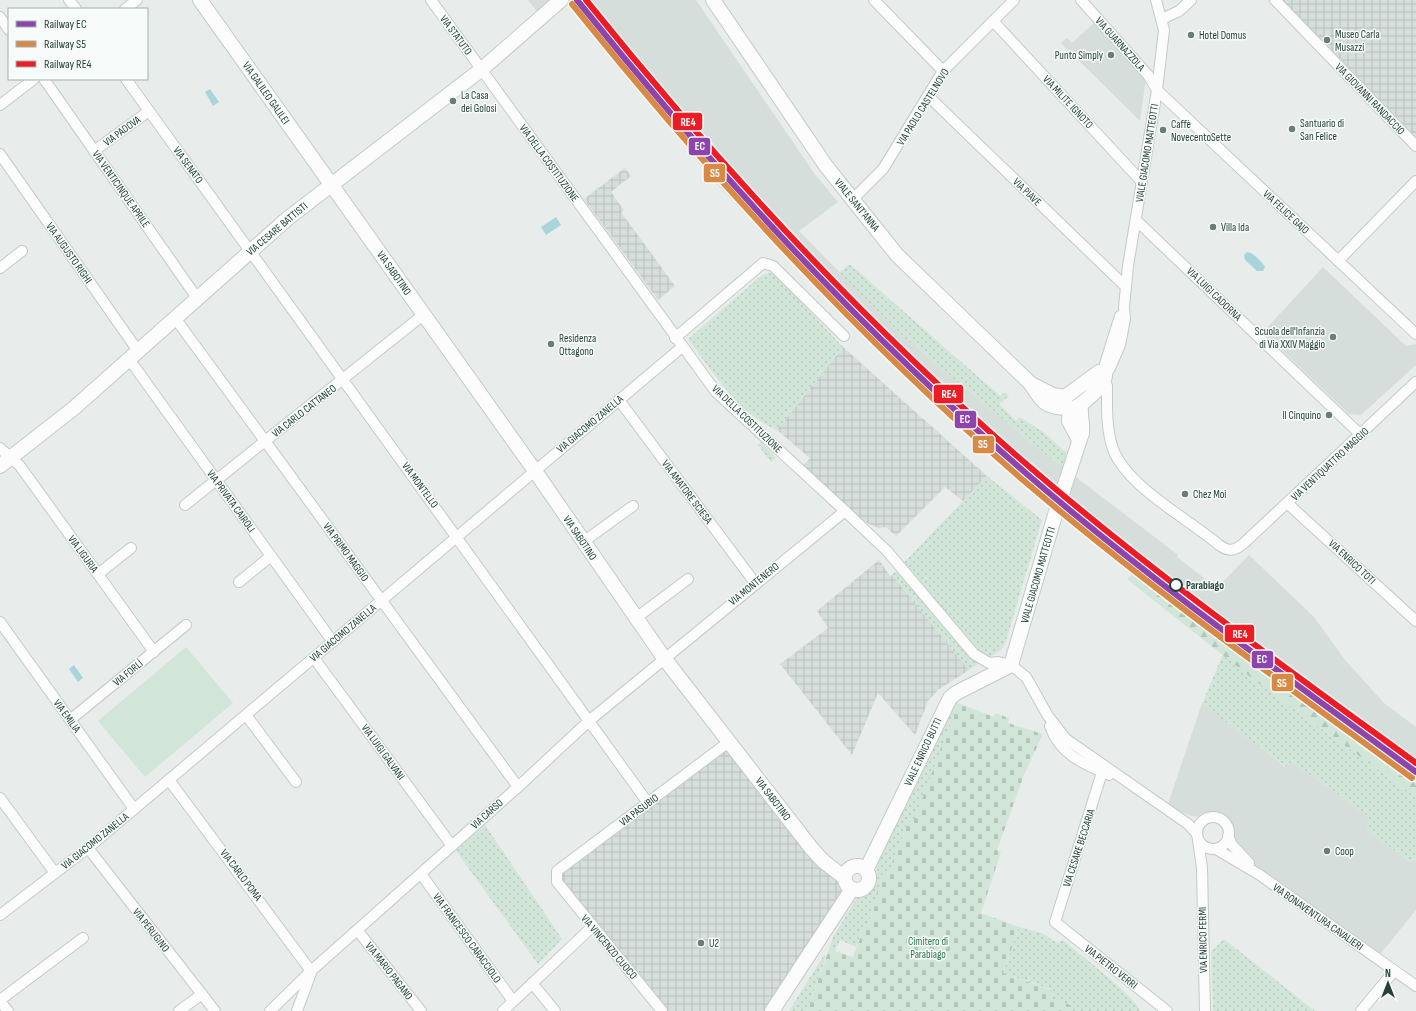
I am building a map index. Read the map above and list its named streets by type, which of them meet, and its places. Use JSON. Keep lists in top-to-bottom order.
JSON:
{
  "streets": {
    "street": [
      "VIA STATUTO",
      "VIA GUARNAZZOLA",
      "VIA GALILEO GALILEI",
      "VIA GIOVANNI RANDACCIO",
      "VIA MILITE IGNOTO",
      "VIA PAOLO CASTELNOVO",
      "VIA PADOVA",
      "VIALE GIACOMO MATTEOTTI",
      "VIA DELLA COSTITUZIONE",
      "VIA SENATO",
      "VIA VENTICINQUE APRILE",
      "VIA PIAVE",
      "VIALE SANT'ANNA",
      "VIA FELICE GAJO",
      "VIA CESARE BATTISTI",
      "VIA AUGUSTO RIGHI",
      "VIA SABOTINO",
      "VIA LUIGI CADORNA",
      "VIA CARLO CATTANEO",
      "VIA GIACOMO ZANELLA",
      "VIA VENTIQUATTRO MAGGIO",
      "VIA MONTELLO",
      "VIA AMATORE SCIESA",
      "VIA PRIVATA CAIROLI",
      "VIA PRIMO MAGGIO",
      "VIA LIGURIA",
      "VIA ENRICO TOTI",
      "VIA MONTENERO",
      "VIA FORLÌ",
      "VIA EMILIA",
      "VIA LUIGI GALVANI",
      "VIALE ENRICO BUTTI",
      "VIA PASUBIO",
      "VIA CARSO",
      "VIA CESARE BECCARIA",
      "VIA CARLO POMA",
      "VIA BONAVENTURA CAVALIERI",
      "VIA PERUGINO",
      "VIA FRANCESCO CARACCIOLO",
      "VIA ENRICO FERMI",
      "VIA VINCENZO CUOCO",
      "VIA PIETRO VERRI",
      "VIA MARIO PAGANO"
    ]
  },
  "crossings": [
    ["VIA STATUTO", "VIA DELLA COSTITUZIONE"],
    ["VIA STATUTO", "VIA CESARE BATTISTI"],
    ["VIA GUARNAZZOLA", "VIALE GIACOMO MATTEOTTI"],
    ["VIA GUARNAZZOLA", "VIA FELICE GAJO"],
    ["VIA GALILEO GALILEI", "VIA CESARE BATTISTI"],
    ["VIA GALILEO GALILEI", "VIA SABOTINO"],
    ["VIA MILITE IGNOTO", "VIA PAOLO CASTELNOVO"],
    ["VIA MILITE IGNOTO", "VIALE GIACOMO MATTEOTTI"],
    ["VIA PAOLO CASTELNOVO", "VIA PIAVE"],
    ["VIA PAOLO CASTELNOVO", "VIALE SANT'ANNA"],
    ["VIA PADOVA", "VIA SENATO"],
    ["VIA PADOVA", "VIA VENTICINQUE APRILE"],
    ["VIALE GIACOMO MATTEOTTI", "VIA DELLA COSTITUZIONE"],
    ["VIALE GIACOMO MATTEOTTI", "VIA PIAVE"],
    ["VIALE GIACOMO MATTEOTTI", "VIALE SANT'ANNA"],
    ["VIALE GIACOMO MATTEOTTI", "VIA FELICE GAJO"],
    ["VIALE GIACOMO MATTEOTTI", "VIA LUIGI CADORNA"],
    ["VIALE GIACOMO MATTEOTTI", "VIA VENTIQUATTRO MAGGIO"],
    ["VIALE GIACOMO MATTEOTTI", "VIALE ENRICO BUTTI"],
    ["VIALE GIACOMO MATTEOTTI", "VIA BONAVENTURA CAVALIERI"],
    ["VIA DELLA COSTITUZIONE", "VIA CESARE BATTISTI"],
    ["VIA DELLA COSTITUZIONE", "VIA GIACOMO ZANELLA"],
    ["VIA DELLA COSTITUZIONE", "VIA MONTENERO"],
    ["VIA DELLA COSTITUZIONE", "VIALE ENRICO BUTTI"],
    ["VIA DELLA COSTITUZIONE", "VIA BONAVENTURA CAVALIERI"],
    ["VIA SENATO", "VIA CESARE BATTISTI"],
    ["VIA SENATO", "VIA MONTELLO"],
    ["VIA VENTICINQUE APRILE", "VIA CESARE BATTISTI"],
    ["VIA CESARE BATTISTI", "VIA AUGUSTO RIGHI"],
    ["VIA CESARE BATTISTI", "VIA SABOTINO"],
    ["VIA CESARE BATTISTI", "VIA MONTELLO"],
    ["VIA CESARE BATTISTI", "VIA PRIVATA CAIROLI"],
    ["VIA CESARE BATTISTI", "VIA PRIMO MAGGIO"],
    ["VIA CESARE BATTISTI", "VIA LIGURIA"],
    ["VIA AUGUSTO RIGHI", "VIA PRIVATA CAIROLI"],
    ["VIA SABOTINO", "VIA CARLO CATTANEO"],
    ["VIA SABOTINO", "VIA GIACOMO ZANELLA"],
    ["VIA SABOTINO", "VIA MONTENERO"],
    ["VIA SABOTINO", "VIALE ENRICO BUTTI"],
    ["VIA SABOTINO", "VIA PASUBIO"],
    ["VIA SABOTINO", "VIA CARSO"],
    ["VIA LUIGI CADORNA", "VIA VENTIQUATTRO MAGGIO"],
    ["VIA CARLO CATTANEO", "VIA MONTELLO"],
    ["VIA CARLO CATTANEO", "VIA PRIVATA CAIROLI"],
    ["VIA CARLO CATTANEO", "VIA PRIMO MAGGIO"],
    ["VIA GIACOMO ZANELLA", "VIA MONTELLO"],
    ["VIA GIACOMO ZANELLA", "VIA AMATORE SCIESA"],
    ["VIA GIACOMO ZANELLA", "VIA PRIVATA CAIROLI"],
    ["VIA GIACOMO ZANELLA", "VIA PRIMO MAGGIO"],
    ["VIA GIACOMO ZANELLA", "VIA EMILIA"],
    ["VIA GIACOMO ZANELLA", "VIA LUIGI GALVANI"],
    ["VIA GIACOMO ZANELLA", "VIA CARLO POMA"],
    ["VIA GIACOMO ZANELLA", "VIA PERUGINO"],
    ["VIA VENTIQUATTRO MAGGIO", "VIA ENRICO TOTI"],
    ["VIA MONTELLO", "VIA PASUBIO"],
    ["VIA MONTELLO", "VIA CARSO"],
    ["VIA AMATORE SCIESA", "VIA MONTENERO"],
    ["VIA PRIMO MAGGIO", "VIA CARSO"],
    ["VIA LIGURIA", "VIA FORLÌ"],
    ["VIA MONTENERO", "VIA CARSO"],
    ["VIA FORLÌ", "VIA EMILIA"],
    ["VIA LUIGI GALVANI", "VIA CARSO"],
    ["VIALE ENRICO BUTTI", "VIA BONAVENTURA CAVALIERI"],
    ["VIA PASUBIO", "VIA VINCENZO CUOCO"],
    ["VIA CARSO", "VIA CARLO POMA"],
    ["VIA CARSO", "VIA FRANCESCO CARACCIOLO"],
    ["VIA CARSO", "VIA MARIO PAGANO"],
    ["VIA CESARE BECCARIA", "VIA BONAVENTURA CAVALIERI"],
    ["VIA CESARE BECCARIA", "VIA PIETRO VERRI"],
    ["VIA BONAVENTURA CAVALIERI", "VIA ENRICO FERMI"]
  ],
  "parks": ["Cimitero di Parabiago"],
  "places": [
    "Hotel Domus",
    "Museo Carla Musazzi",
    "Punto Simply",
    "La Casa dei Golosi",
    "Santuario di San Felice",
    "Caffè NovecentoSette",
    "Villa Ida",
    "Scuola dell'Infanzia di Via XXIV Maggio",
    "Residenza Ottagono",
    "Il Cinquino",
    "Chez Moi",
    "Parabiago",
    "Coop",
    "U2"
  ],
  "lines": ["rail line EC", "rail line RE4", "rail line S5"],
  "legend": ["Railway EC", "Railway S5", "Railway RE4"],
  "north": "top"
}
